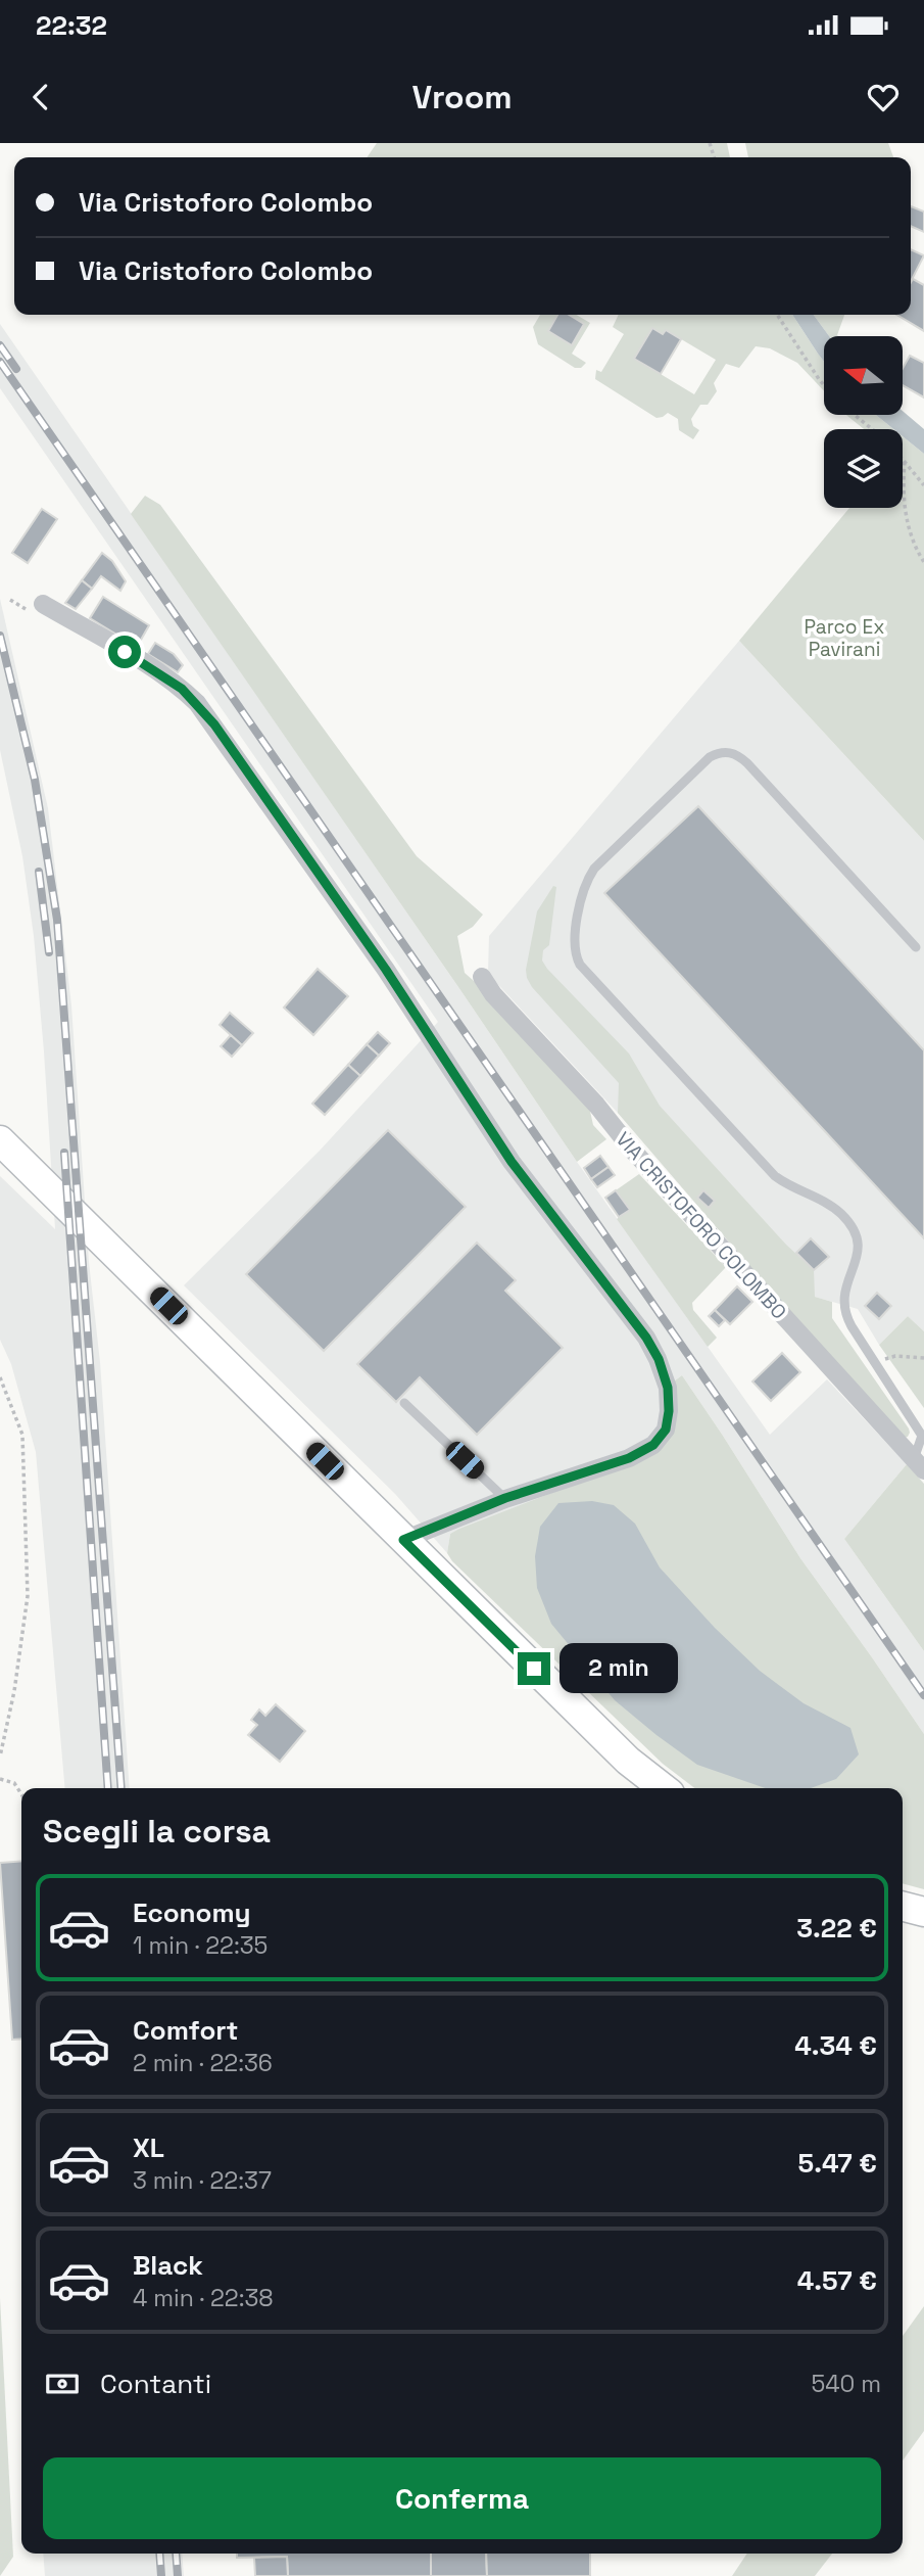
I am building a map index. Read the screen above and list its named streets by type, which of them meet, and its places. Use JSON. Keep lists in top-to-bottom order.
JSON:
{
  "streets": {
    "street": ["VIA CRISTOFORO COLOMBO"]
  },
  "parks": ["Parco Ex Pavirani"],
  "north": "left",
  "page": {
    "status": "22:32",
    "header": "Vroom",
    "banner": ["Via Cristoforo Colombo", "Via Cristoforo Colombo"],
    "bubble": "2 min",
    "heading": "Scegli la corsa",
    "list": [
      {
        "name": "Economy",
        "note": "1 min · 22:35",
        "value": "3.22 €"
      },
      {
        "name": "Comfort",
        "note": "2 min · 22:36",
        "value": "4.34 €"
      },
      {
        "name": "XL",
        "note": "3 min · 22:37",
        "value": "5.47 €"
      },
      {
        "name": "Black",
        "note": "4 min · 22:38",
        "value": "4.57 €"
      }
    ],
    "pay": ["Contanti", "540 m"],
    "buttons": "Conferma"
  }
}
